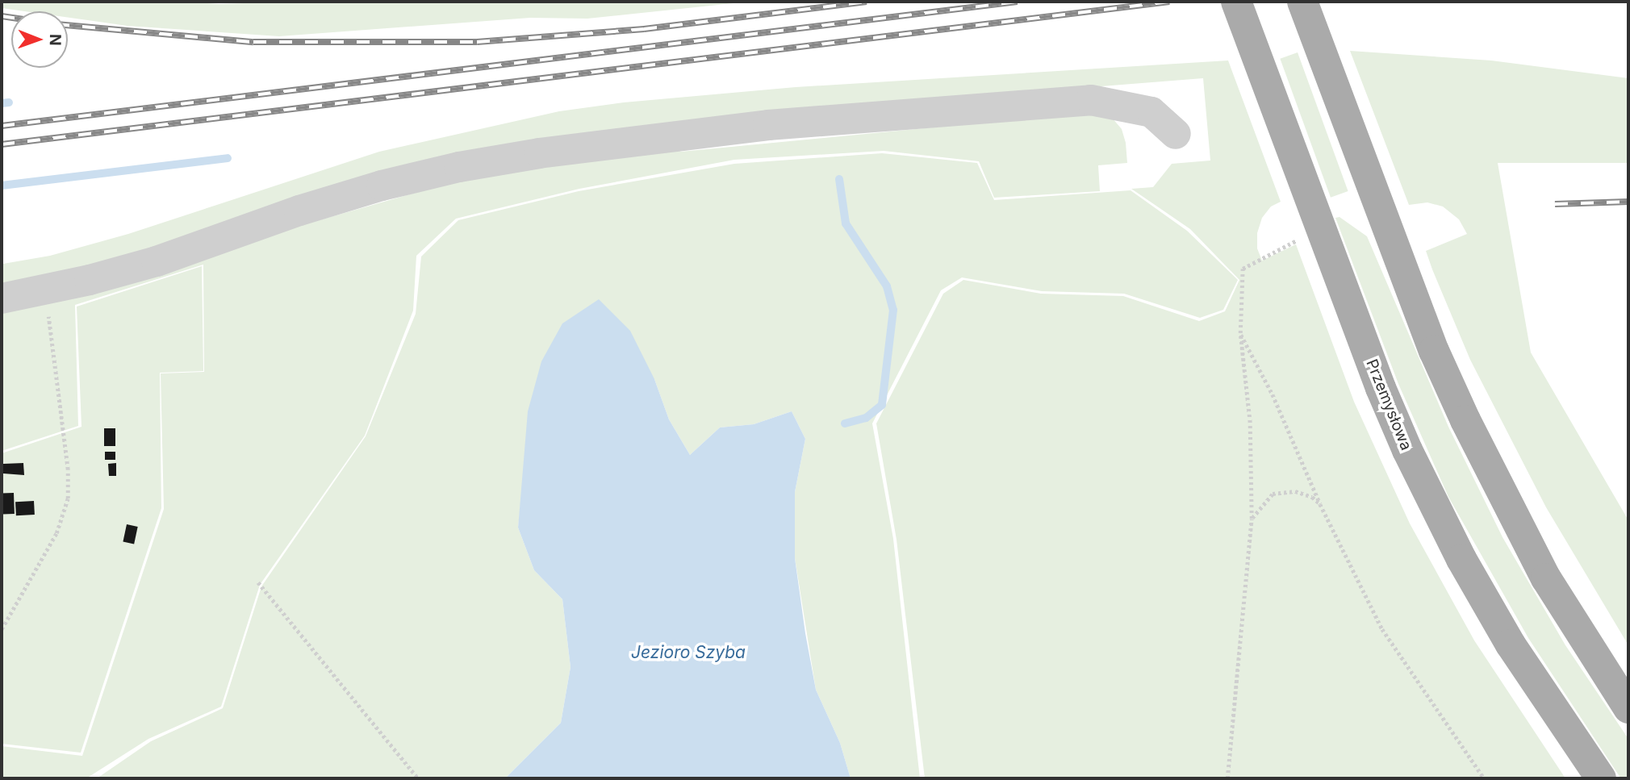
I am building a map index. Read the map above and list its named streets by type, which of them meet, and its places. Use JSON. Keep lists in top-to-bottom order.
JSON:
{
  "streets": {
    "main road": ["Przemysłowa"]
  },
  "water": ["Jezioro Szyba"],
  "north": "right"
}
